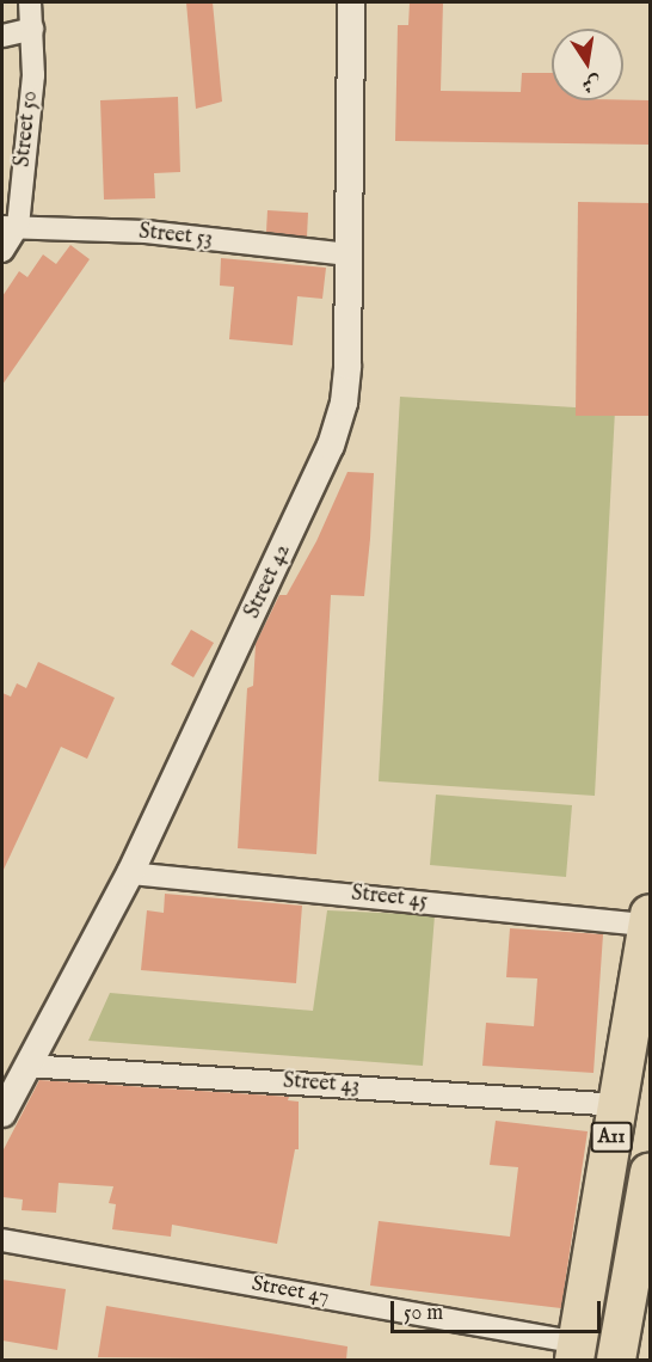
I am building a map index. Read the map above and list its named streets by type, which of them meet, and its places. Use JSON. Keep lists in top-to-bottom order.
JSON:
{
  "streets": {
    "highway": ["A11"],
    "street": [
      "Street 50",
      "Street 53",
      "Street 42",
      "Street 45",
      "Street 43",
      "Street 47"
    ]
  },
  "crossings": [
    ["Street 50", "Street 53"],
    ["Street 53", "Street 42"],
    ["Street 42", "Street 45"],
    ["Street 42", "Street 43"],
    ["Street 45", "A11"],
    ["Street 43", "A11"],
    ["A11", "Street 47"]
  ],
  "scale_bar": "50 m",
  "north": "bottom"
}
